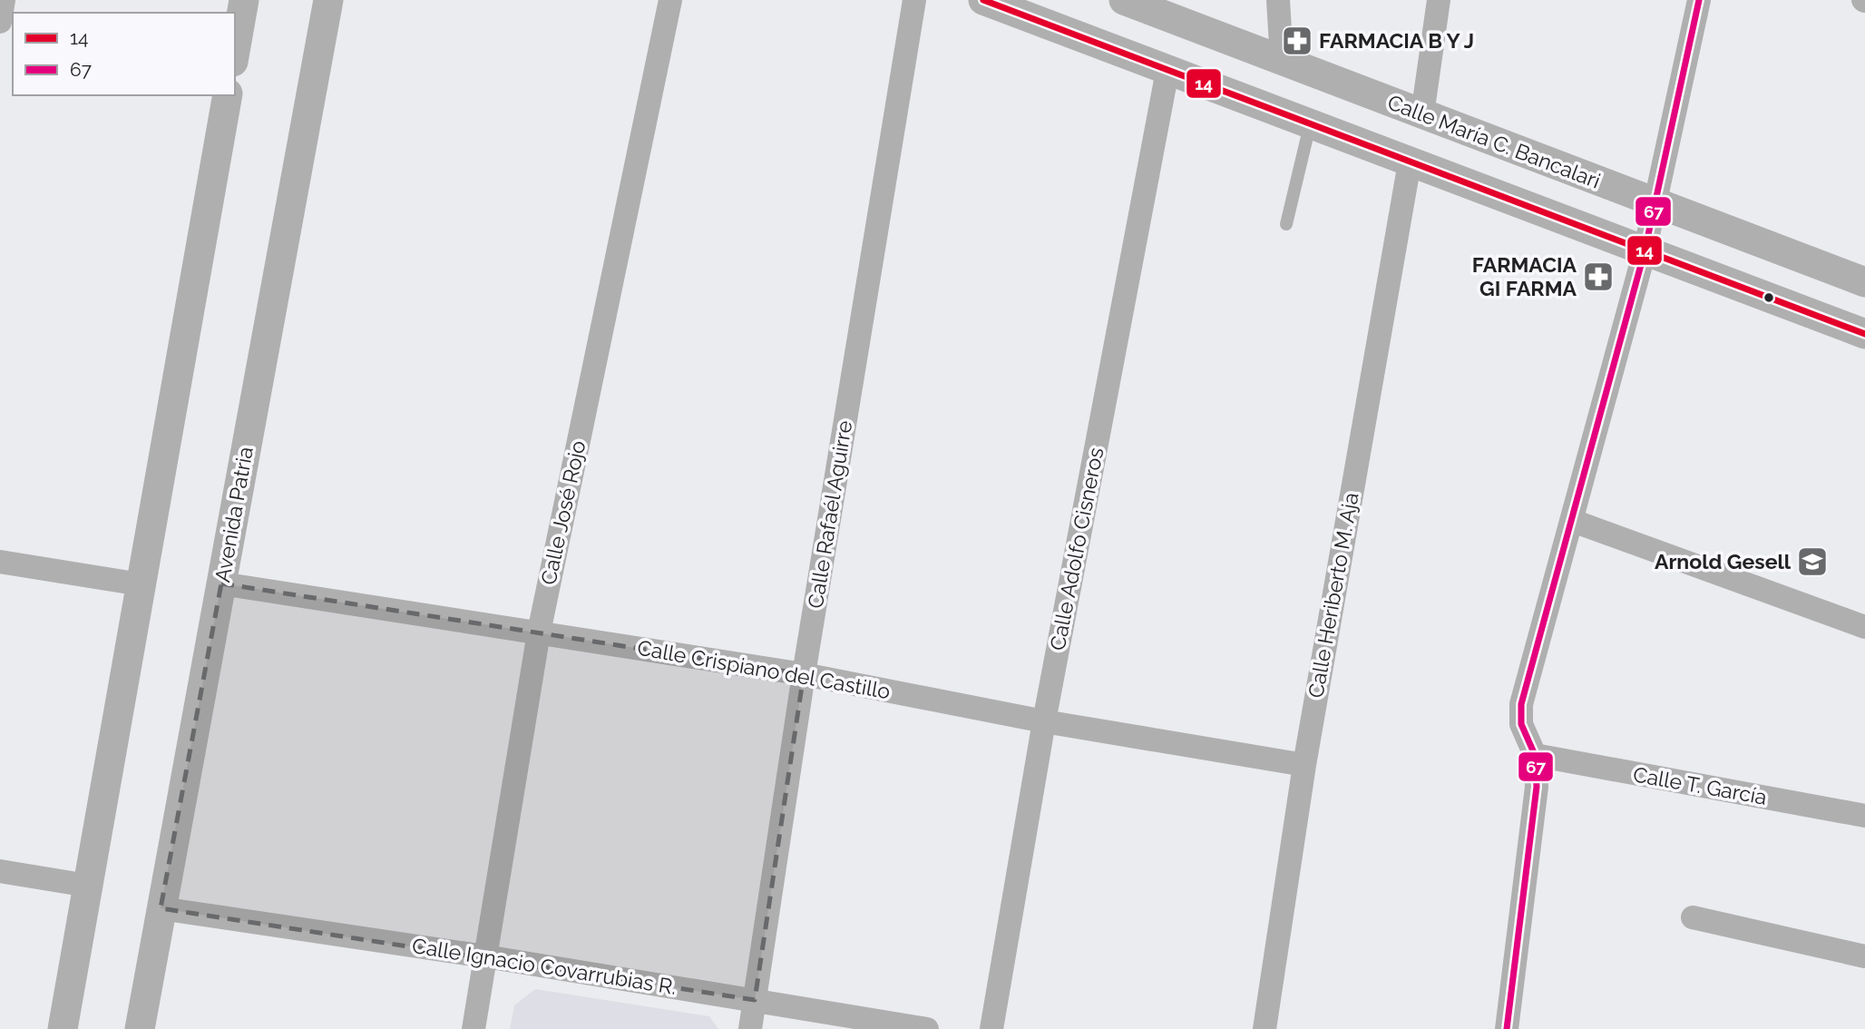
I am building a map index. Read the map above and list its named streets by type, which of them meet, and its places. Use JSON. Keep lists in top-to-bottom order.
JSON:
{
  "streets": {
    "street": [
      "Calle María C. Bancalari",
      "Calle José Rojo",
      "Avenida Patria",
      "Calle Rafaél Aguirre",
      "Calle Adolfo Cisneros",
      "Calle Heriberto M. Aja",
      "Calle Crispiano del Castillo",
      "Calle T. García",
      "Calle Ignacio Covarrubias R."
    ]
  },
  "crossings": [
    ["Calle José Rojo", "Calle Crispiano del Castillo"],
    ["Calle José Rojo", "Calle Ignacio Covarrubias R."],
    ["Avenida Patria", "Calle Crispiano del Castillo"],
    ["Avenida Patria", "Calle Ignacio Covarrubias R."],
    ["Calle Rafaél Aguirre", "Calle Crispiano del Castillo"],
    ["Calle Rafaél Aguirre", "Calle Ignacio Covarrubias R."],
    ["Calle Adolfo Cisneros", "Calle Crispiano del Castillo"],
    ["Calle Heriberto M. Aja", "Calle Crispiano del Castillo"]
  ],
  "places": {
    "pharmacy": ["FARMACIA B Y J", "FARMACIA GI FARMA"],
    "school or university": ["Arnold Gesell"]
  },
  "lines": ["transit line 14", "transit line 67"],
  "legend": ["14", "67"]
}
